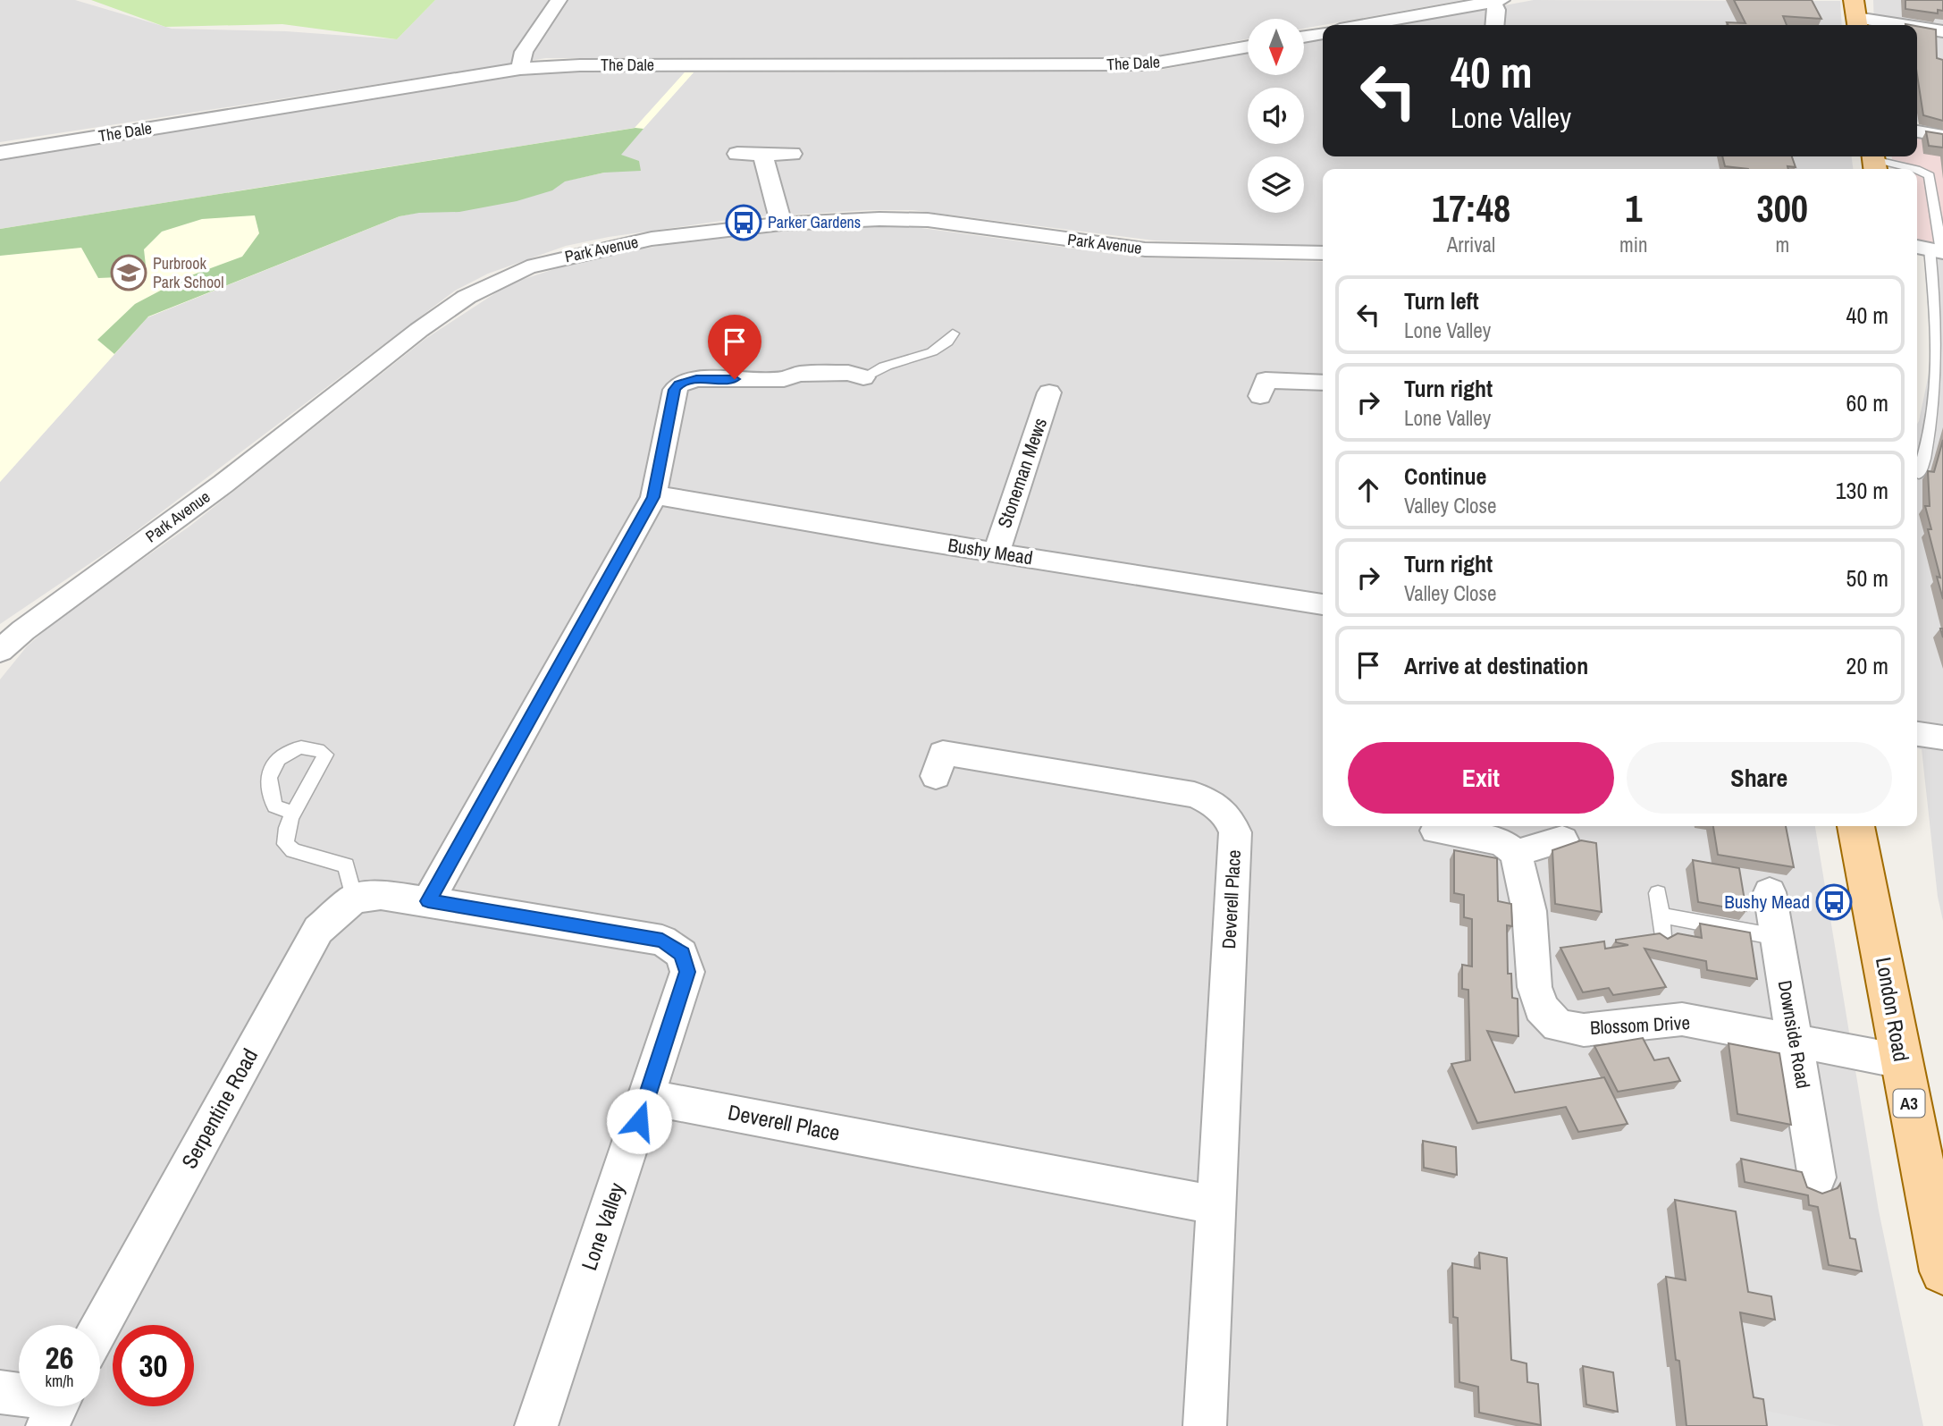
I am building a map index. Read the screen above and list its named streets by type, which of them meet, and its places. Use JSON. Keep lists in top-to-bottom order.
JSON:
{
  "streets": {
    "main road": ["London Road", "A3"],
    "street": [
      "The Dale",
      "Park Avenue",
      "Stoneman Mews",
      "Bushy Mead",
      "Deverell Place",
      "Blossom Drive",
      "Downside Road",
      "Serpentine Road",
      "Lone Valley"
    ]
  },
  "crossings": [
    ["Stoneman Mews", "Bushy Mead"],
    ["Deverell Place", "Lone Valley"],
    ["London Road", "Blossom Drive"],
    ["Blossom Drive", "Downside Road"],
    ["Serpentine Road", "Lone Valley"]
  ],
  "places": {
    "bus stop": ["Parker Gardens", "Bushy Mead"],
    "school or university": ["Purbrook Park School"]
  },
  "north": "bottom",
  "page": {
    "turn": ["40 m", "Lone Valley"],
    "eta": [
      "17:48",
      "Arrival",
      "1",
      "min",
      "300",
      "m"
    ],
    "list": [
      {
        "name": "Turn left",
        "note": "Lone Valley",
        "value": "40 m"
      },
      {
        "name": "Turn right",
        "note": "Lone Valley",
        "value": "60 m"
      },
      {
        "name": "Continue",
        "note": "Valley Close",
        "value": "130 m"
      },
      {
        "name": "Turn right",
        "note": "Valley Close",
        "value": "50 m"
      },
      {
        "name": "Arrive at destination",
        "value": "20 m"
      }
    ],
    "buttons": ["Exit", "Share"],
    "speed": "26 km/h",
    "limit": "30"
  }
}
